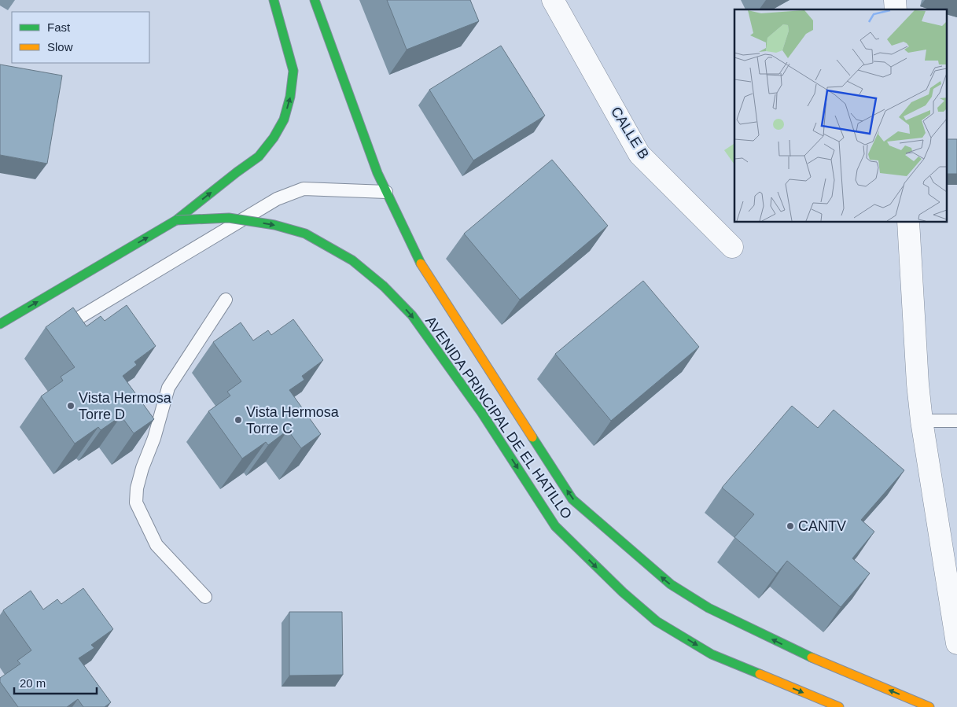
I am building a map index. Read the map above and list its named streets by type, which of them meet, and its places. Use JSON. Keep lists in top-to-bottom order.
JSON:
{
  "streets": {
    "main road": ["AVENIDA PRINCIPAL DE EL HATILLO"],
    "street": ["CALLE B"]
  },
  "places": ["Vista Hermosa Torre D", "Vista Hermosa Torre C", "CANTV"],
  "legend": ["Fast", "Slow"],
  "scale_bar": "20 m"
}
